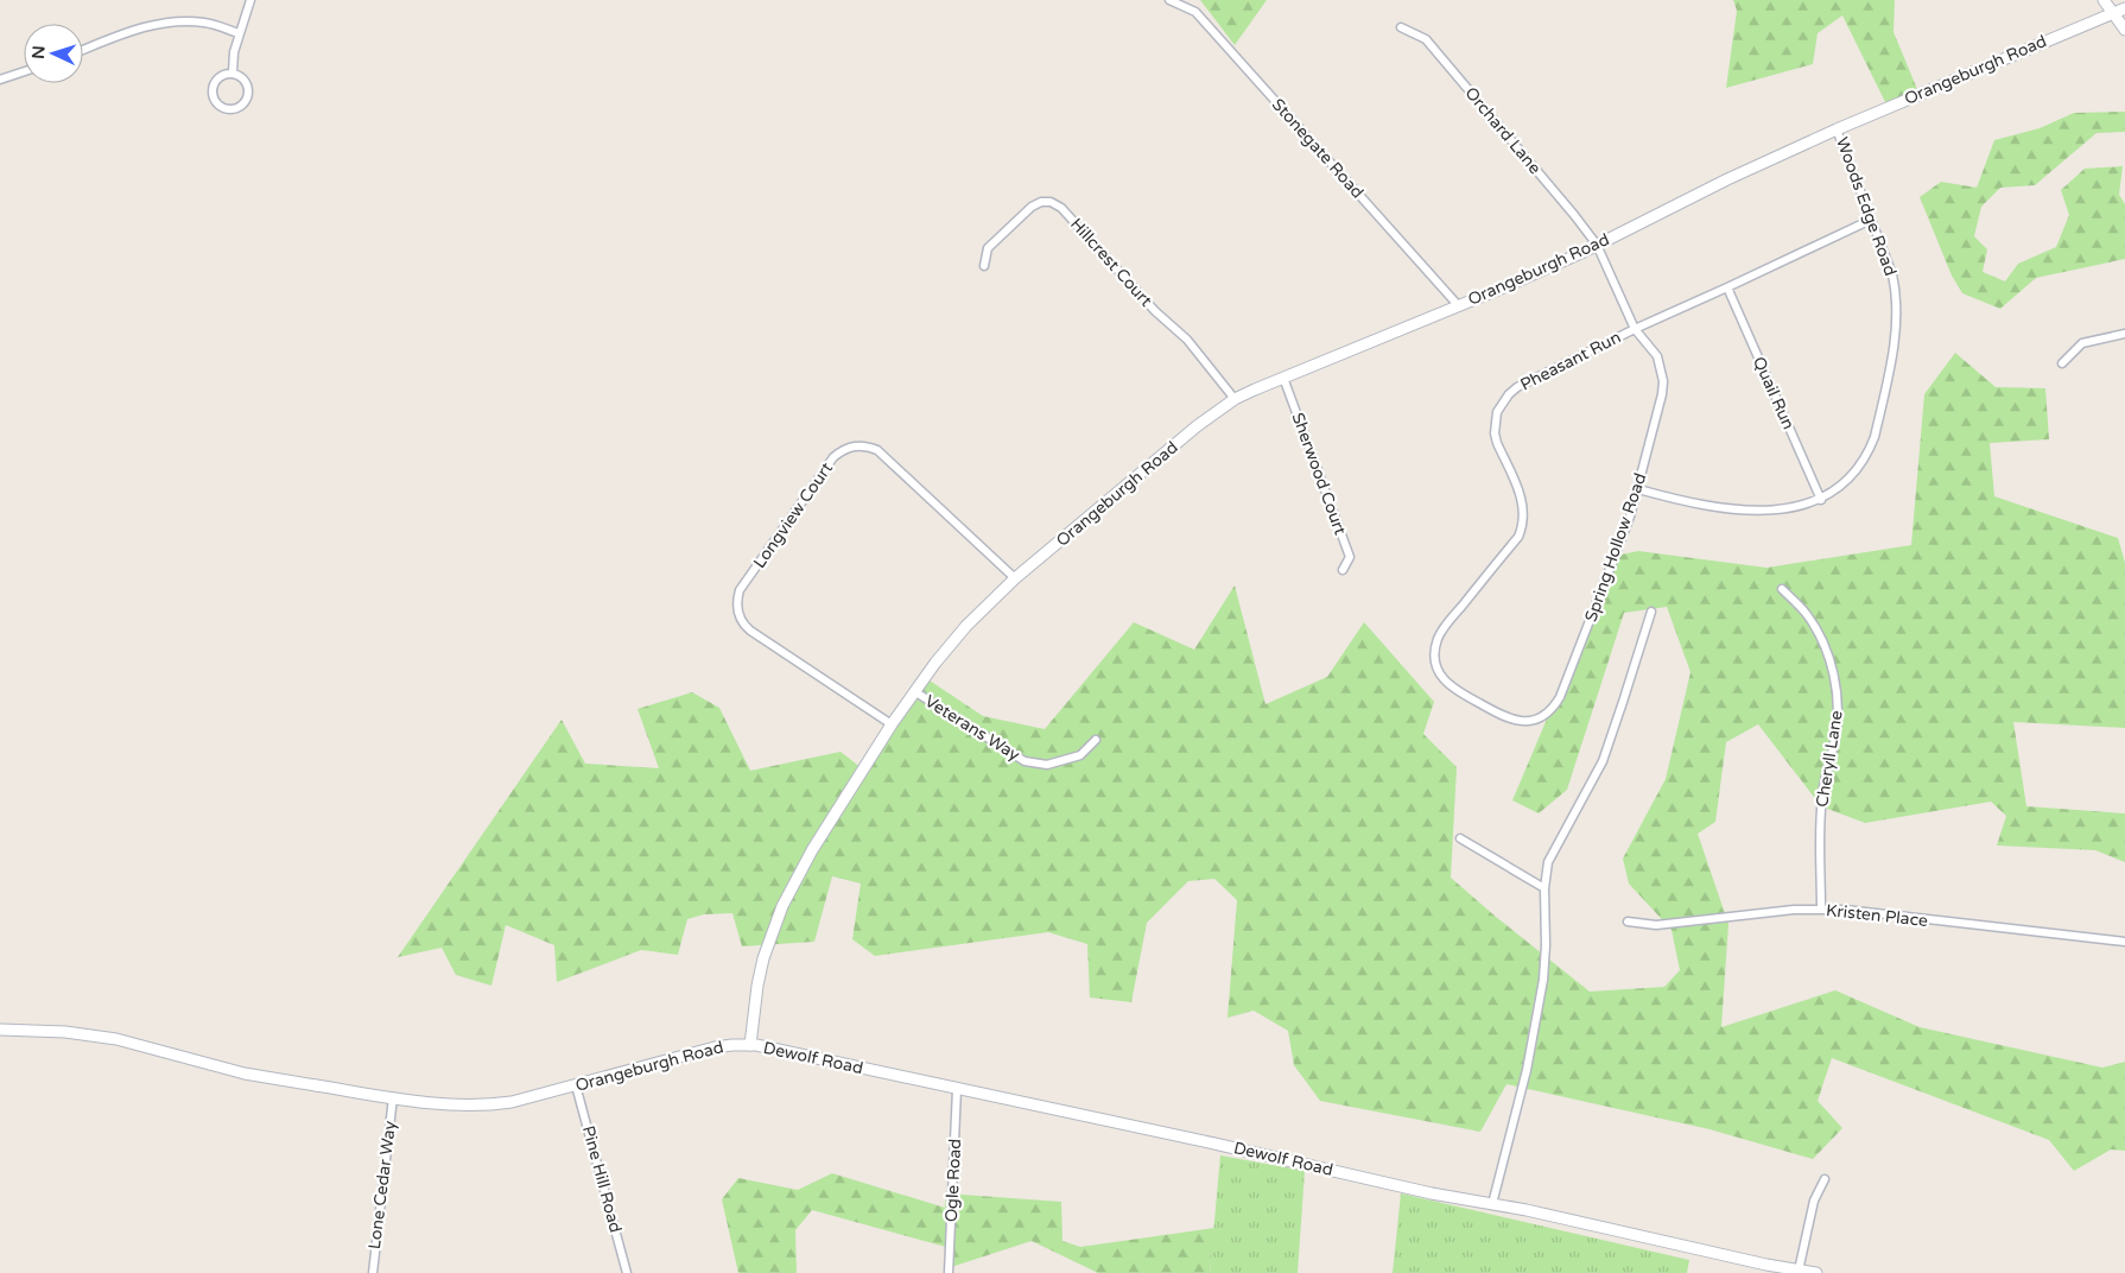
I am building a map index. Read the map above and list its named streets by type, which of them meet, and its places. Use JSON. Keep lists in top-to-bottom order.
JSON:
{
  "streets": {
    "street": [
      "Orangeburgh Road",
      "Orchard Lane",
      "Stonegate Road",
      "Woods Edge Road",
      "Hillcrest Court",
      "Pheasant Run",
      "Quail Run",
      "Sherwood Court",
      "Longview Court",
      "Spring Hollow Road",
      "Veterans Way",
      "Cheryll Lane",
      "Kristen Place",
      "Dewolf Road",
      "Pine Hill Road",
      "Ogle Road",
      "Lone Cedar Way"
    ]
  },
  "crossings": [
    ["Orangeburgh Road", "Orchard Lane"],
    ["Orangeburgh Road", "Stonegate Road"],
    ["Orangeburgh Road", "Woods Edge Road"],
    ["Orangeburgh Road", "Hillcrest Court"],
    ["Orangeburgh Road", "Sherwood Court"],
    ["Orangeburgh Road", "Longview Court"],
    ["Orangeburgh Road", "Spring Hollow Road"],
    ["Orangeburgh Road", "Veterans Way"],
    ["Orangeburgh Road", "Dewolf Road"],
    ["Orangeburgh Road", "Pine Hill Road"],
    ["Orangeburgh Road", "Lone Cedar Way"],
    ["Orchard Lane", "Spring Hollow Road"],
    ["Woods Edge Road", "Pheasant Run"],
    ["Woods Edge Road", "Quail Run"],
    ["Woods Edge Road", "Spring Hollow Road"],
    ["Pheasant Run", "Quail Run"],
    ["Pheasant Run", "Spring Hollow Road"],
    ["Cheryll Lane", "Kristen Place"],
    ["Dewolf Road", "Ogle Road"]
  ],
  "north": "left"
}
